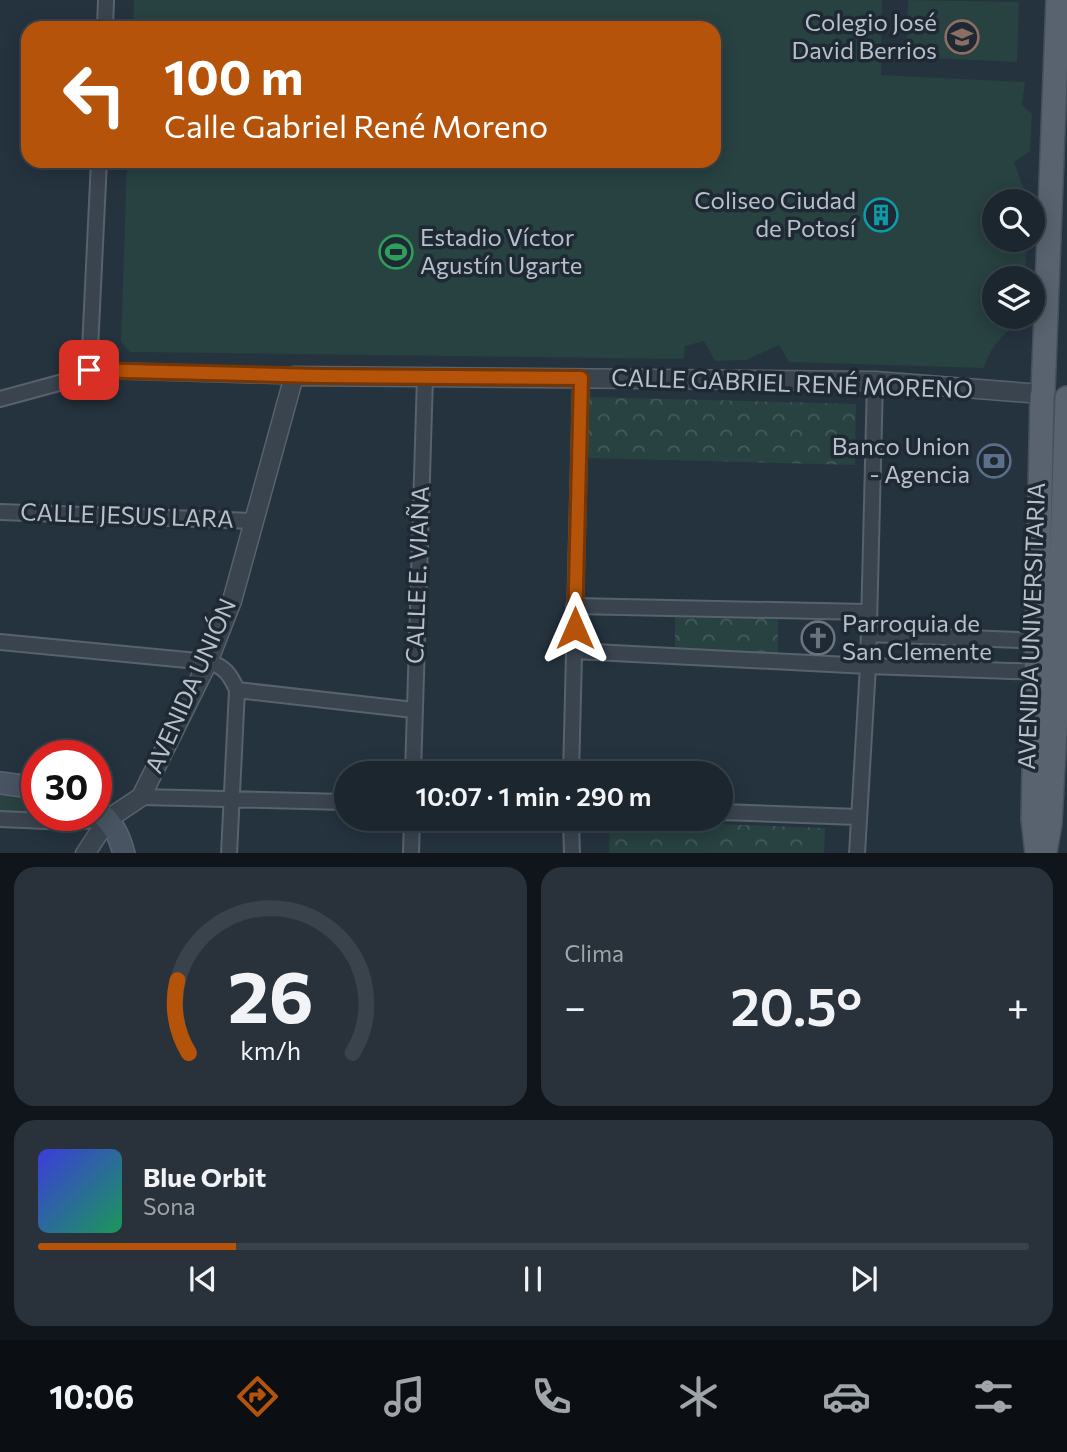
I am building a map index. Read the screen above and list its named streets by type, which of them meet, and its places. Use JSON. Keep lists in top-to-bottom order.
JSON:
{
  "streets": {
    "main road": ["AVENIDA UNIVERSITARIA"],
    "street": [
      "CALLE GABRIEL RENÉ MORENO",
      "CALLE JESUS LARA",
      "CALLE E. VIAÑA",
      "AVENIDA UNIÓN"
    ]
  },
  "crossings": [
    ["CALLE GABRIEL RENÉ MORENO", "CALLE E. VIAÑA"],
    ["CALLE GABRIEL RENÉ MORENO", "AVENIDA UNIVERSITARIA"],
    ["CALLE GABRIEL RENÉ MORENO", "AVENIDA UNIÓN"],
    ["CALLE JESUS LARA", "AVENIDA UNIÓN"]
  ],
  "places": {
    "school or university": ["Colegio José David Berrios"],
    "building": ["Coliseo Ciudad de Potosí"],
    "sports": ["Estadio Víctor Agustín Ugarte"],
    "bank": ["Banco Union - Agencia"],
    "church": ["Parroquia de San Clemente"]
  },
  "page": {
    "turn": ["100 m", "Calle Gabriel René Moreno"],
    "limit": "30",
    "trip": "10:07 · 1 min · 290 m",
    "tile": "Clima",
    "heat": ["−", "20.5°", "+"],
    "song": ["Blue Orbit", "Sona"],
    "tabs": "10:06",
    "gauge": ["26", "km/h"]
  }
}
